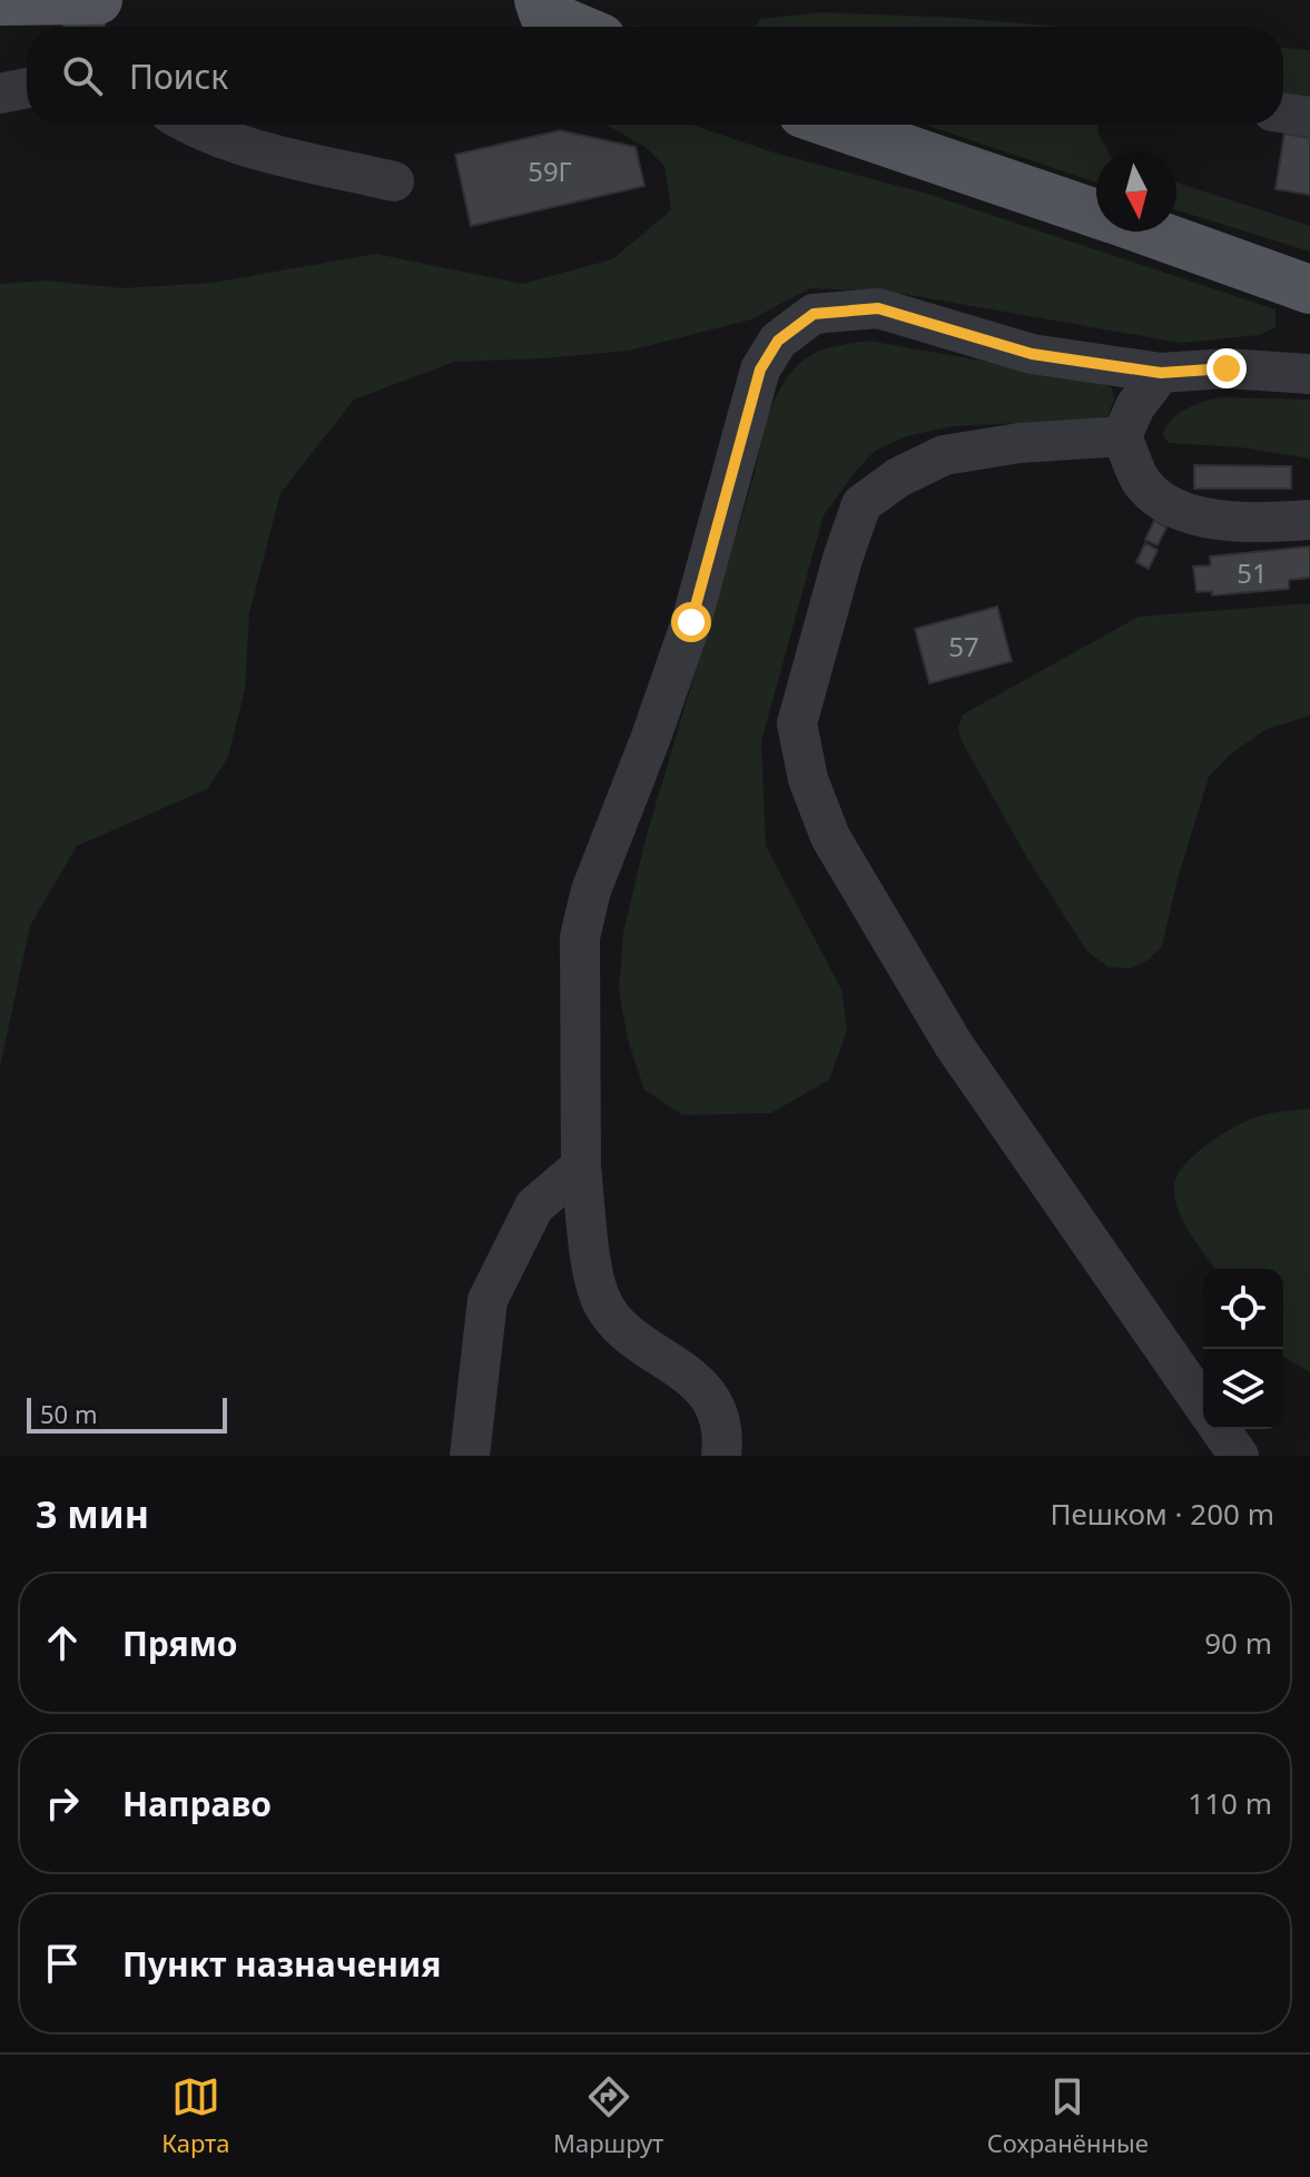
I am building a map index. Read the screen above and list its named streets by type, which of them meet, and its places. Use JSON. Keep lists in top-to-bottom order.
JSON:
{
  "house_numbers": ["59Г", "51", "57"],
  "scale_bar": "50 m",
  "north": "bottom",
  "page": {
    "search": "Поиск",
    "scale": "50 m",
    "heading": ["3 мин", "Пешком · 200 m"],
    "list": [
      ["Прямо", "90 m"],
      ["Направо", "110 m"],
      "Пункт назначения"
    ],
    "nav": ["Карта", "Маршрут", "Сохранённые"]
  }
}
